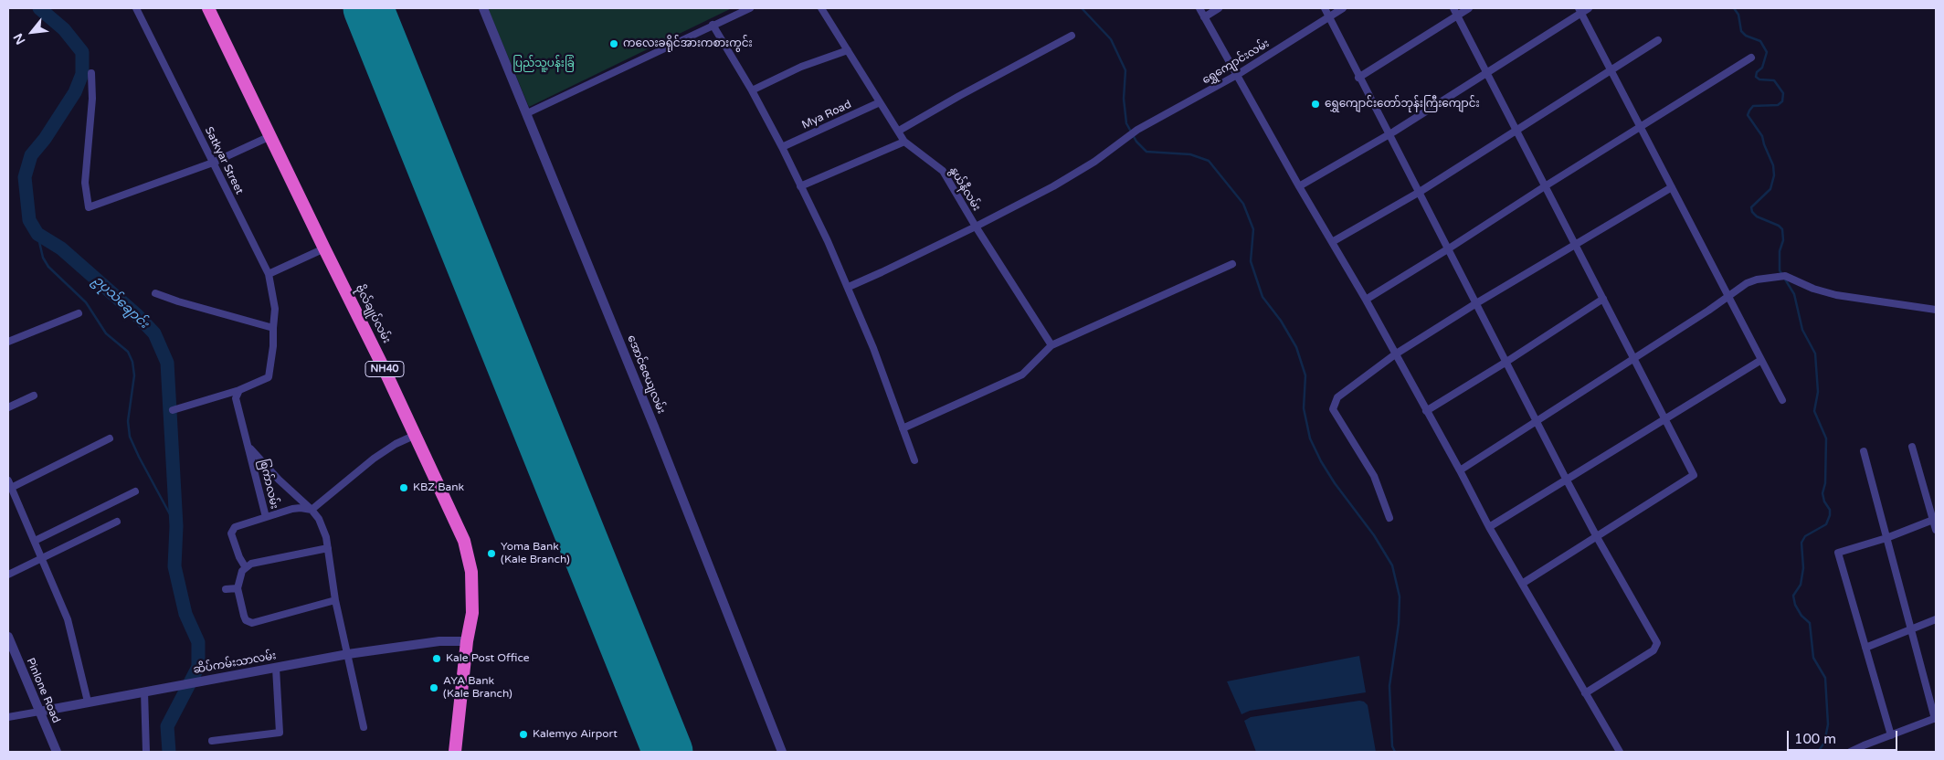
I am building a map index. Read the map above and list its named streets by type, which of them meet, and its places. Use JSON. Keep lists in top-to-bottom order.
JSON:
{
  "streets": {
    "highway": ["ဗိုလ်ချုပ်လမ်း", "NH40"],
    "street": [
      "ရွှေကျောင်းလမ်း",
      "Mya Road",
      "Satkyar Street",
      "နွယ်နီလမ်း",
      "အောင်ဇေယျလမ်း",
      "စြက်ာလမ်း",
      "ဆိပ်ကမ်းသာလမ်း",
      "Pinlone Road"
    ]
  },
  "crossings": [
    ["ရွှေကျောင်းလမ်း", "နွယ်နီလမ်း"],
    ["Mya Road", "နွယ်နီလမ်း"],
    ["ဗိုလ်ချုပ်လမ်း", "ဆိပ်ကမ်းသာလမ်း"],
    ["ဆိပ်ကမ်းသာလမ်း", "Pinlone Road"]
  ],
  "water": ["ဥပုသ်ချောင်း"],
  "parks": ["ပြည်သူ့ပန်းခြံ"],
  "places": [
    "ကလေးခရိုင်အားကစားကွင်း",
    "ရွှေကျောင်းတော်ဘုန်းကြီးကျောင်း",
    "KBZ Bank",
    "Yoma Bank (Kale Branch)",
    "Kale Post Office",
    "AYA Bank (Kale Branch)",
    "Kalemyo Airport"
  ],
  "scale_bar": "100 m",
  "north": "bottom left"
}
